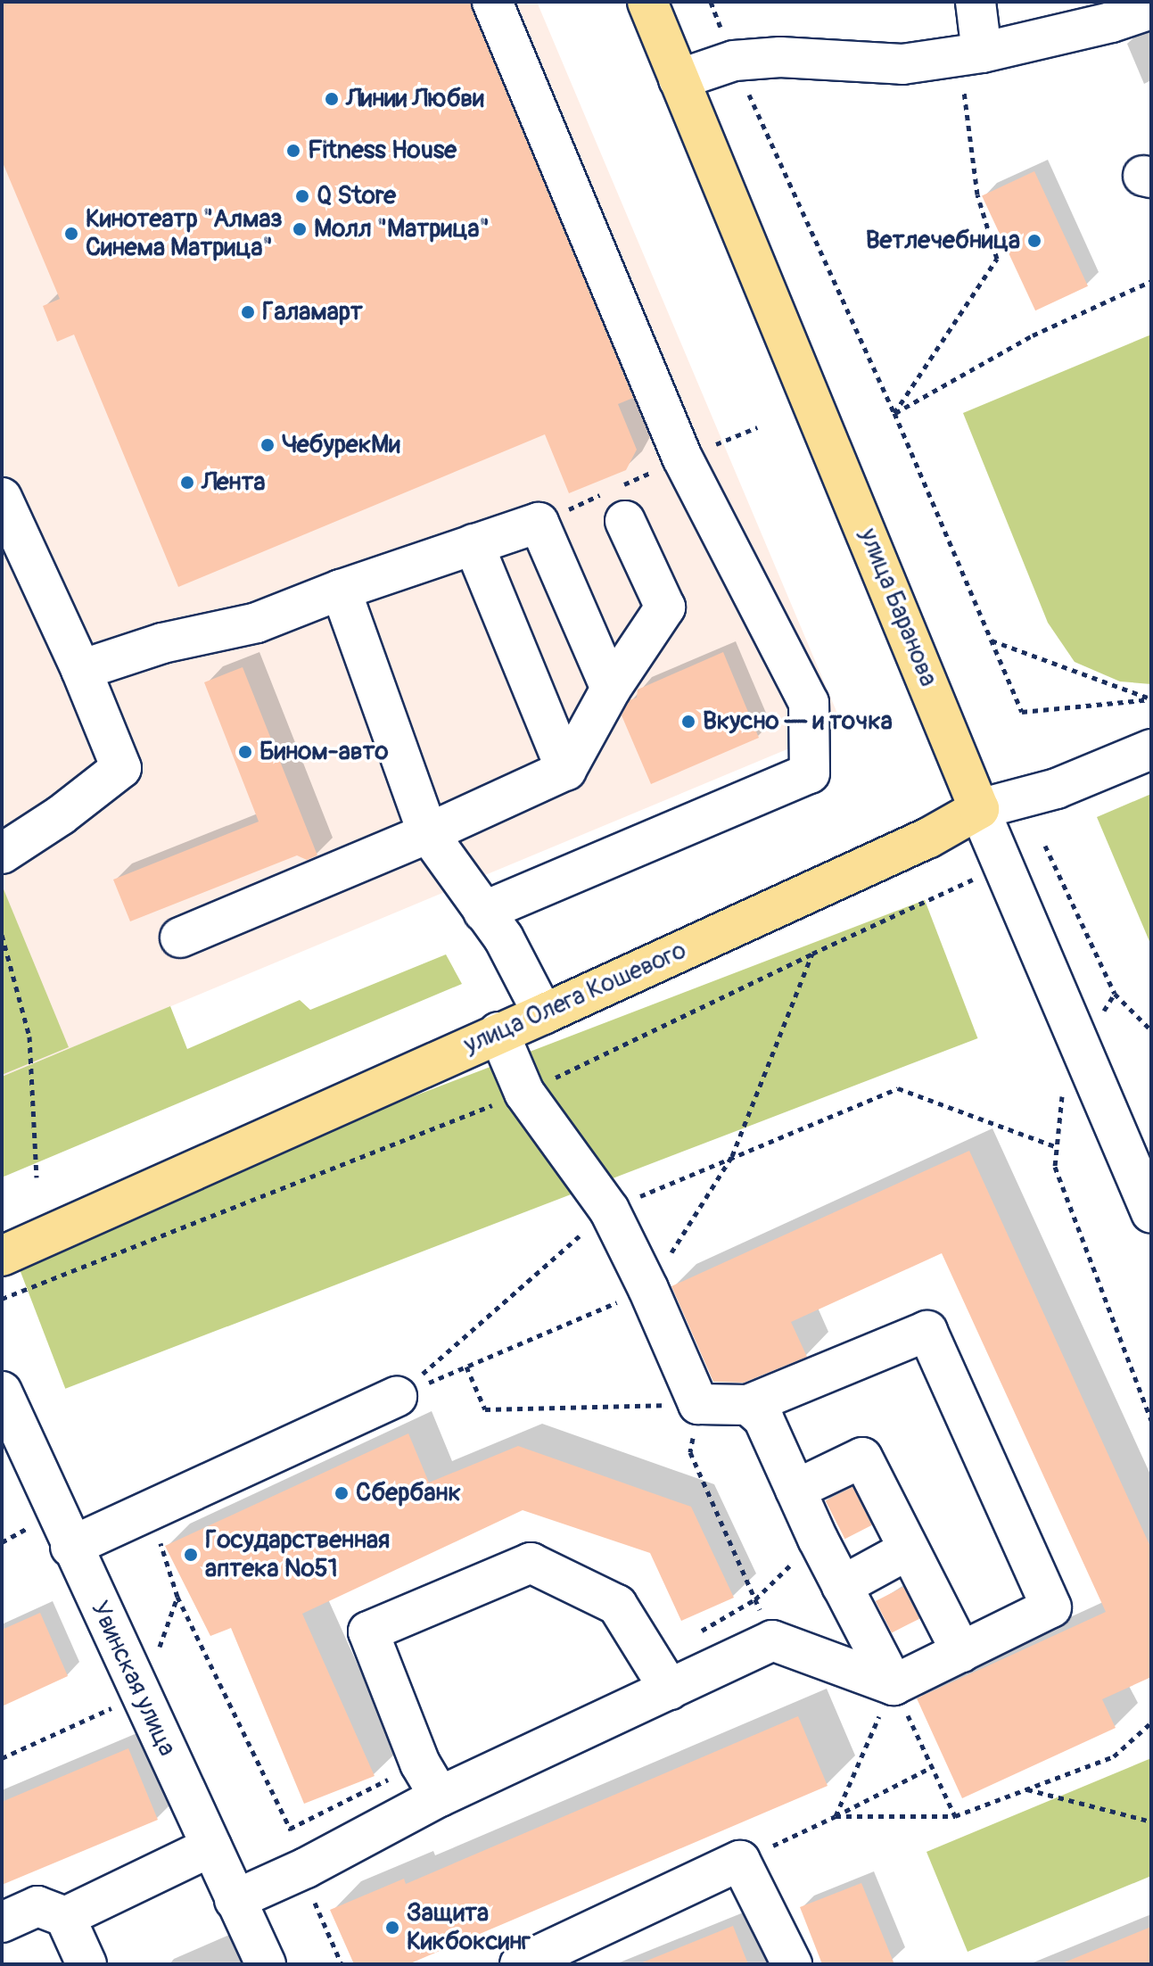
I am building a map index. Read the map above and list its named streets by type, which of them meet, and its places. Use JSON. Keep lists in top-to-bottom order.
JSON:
{
  "streets": {
    "main road": ["улица Баранова", "улица Олега Кошевого"],
    "street": ["Увинская улица"]
  },
  "crossings": [
    ["улица Баранова", "улица Олега Кошевого"]
  ],
  "places": [
    "Линии Любви",
    "Fitness House",
    "Q Store",
    "Молл \"Матрица\"",
    "Кинотеатр \"Алмаз Синема Матрица\"",
    "Ветлечебница",
    "Галамарт",
    "ЧебурекМи",
    "Лента",
    "Вкусно — и точка",
    "Бином-авто",
    "Сбербанк",
    "Государственная аптека №51",
    "Защита Кикбоксинг"
  ]
}
